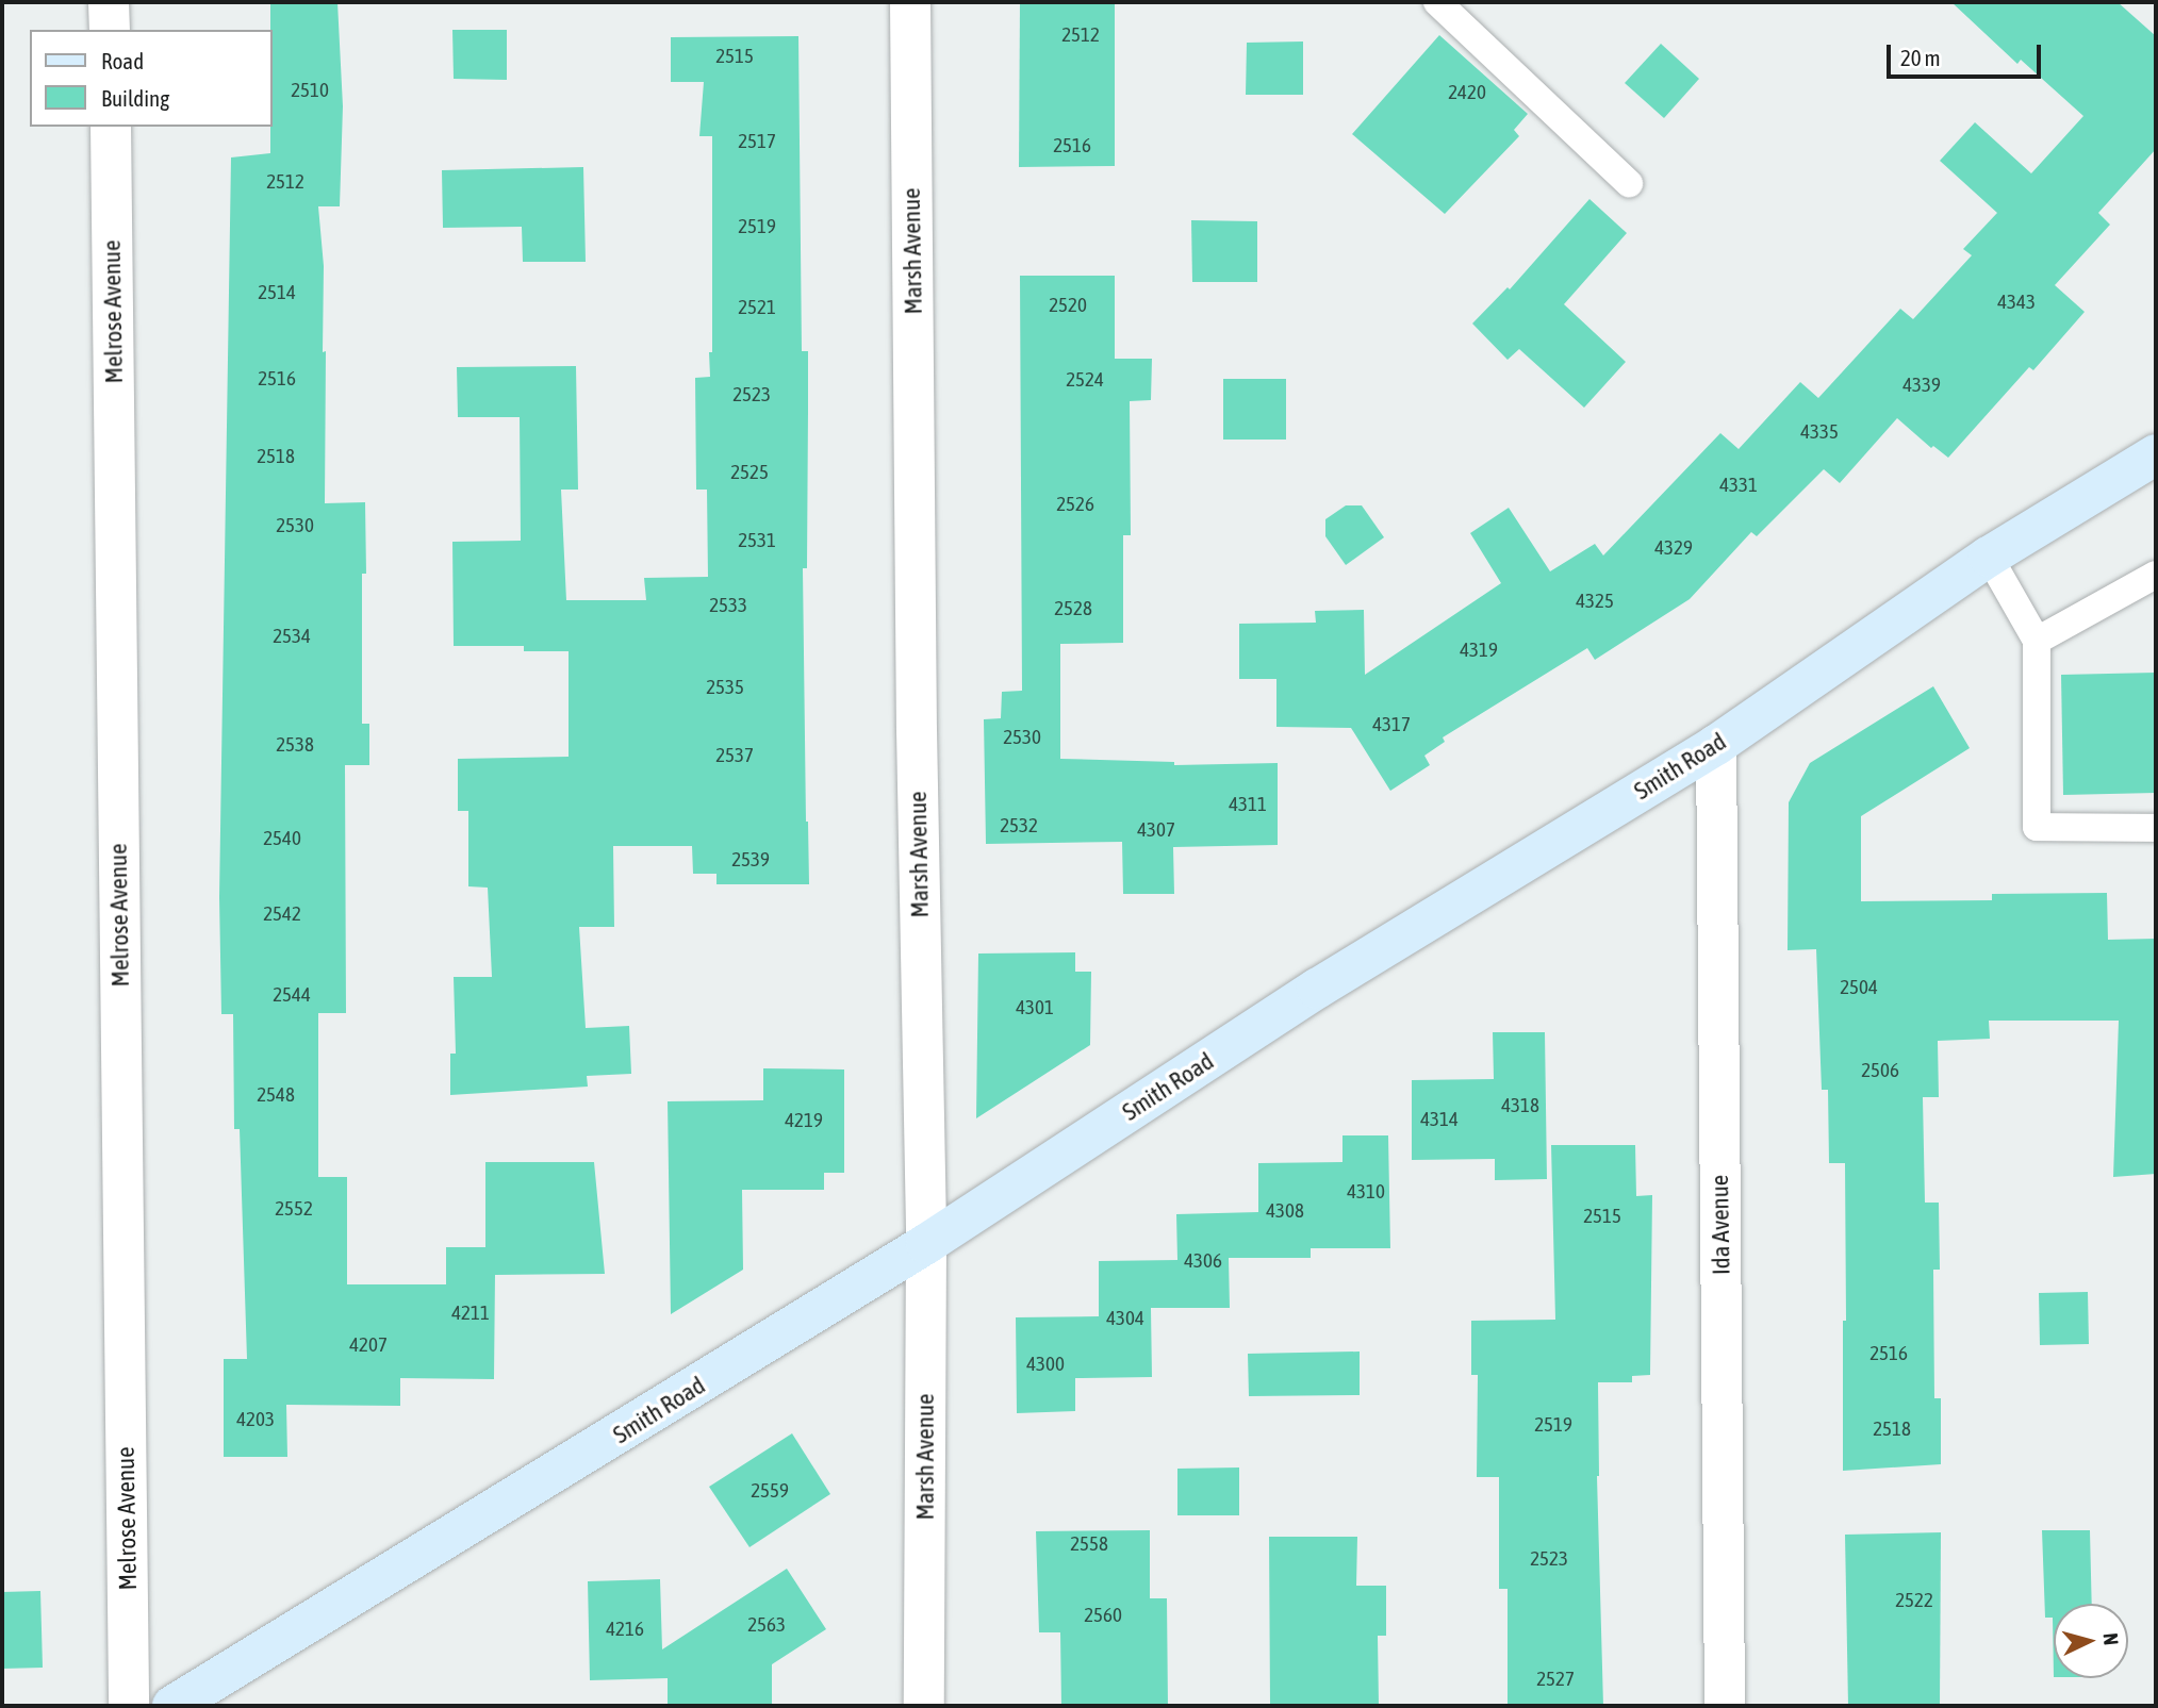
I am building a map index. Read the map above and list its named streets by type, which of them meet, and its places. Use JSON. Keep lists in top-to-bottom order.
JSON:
{
  "streets": {
    "main road": ["Smith Road"],
    "street": ["Marsh Avenue", "Melrose Avenue", "Ida Avenue"]
  },
  "crossings": [
    ["Marsh Avenue", "Smith Road"],
    ["Smith Road", "Ida Avenue"]
  ],
  "house_numbers": [
    "2512",
    "2515",
    "2510",
    "2420",
    "2517",
    "2516",
    "2512",
    "2519",
    "2514",
    "4343",
    "2520",
    "2521",
    "2516",
    "2524",
    "4339",
    "2523",
    "4335",
    "2518",
    "2525",
    "4331",
    "2526",
    "2530",
    "2531",
    "4329",
    "4325",
    "2533",
    "2528",
    "2534",
    "4319",
    "2535",
    "4317",
    "2530",
    "2538",
    "2537",
    "4311",
    "2532",
    "4307",
    "2540",
    "2539",
    "2542",
    "2504",
    "2544",
    "4301",
    "2506",
    "2548",
    "4318",
    "4314",
    "4219",
    "4310",
    "2552",
    "4308",
    "2515",
    "4306",
    "4211",
    "4304",
    "4207",
    "2516",
    "4300",
    "4203",
    "2519",
    "2518",
    "2559",
    "2558",
    "2523",
    "2522",
    "2560",
    "2563",
    "4216",
    "2527"
  ],
  "legend": ["Road", "Building"],
  "scale_bar": "20 m",
  "north": "right"
}
